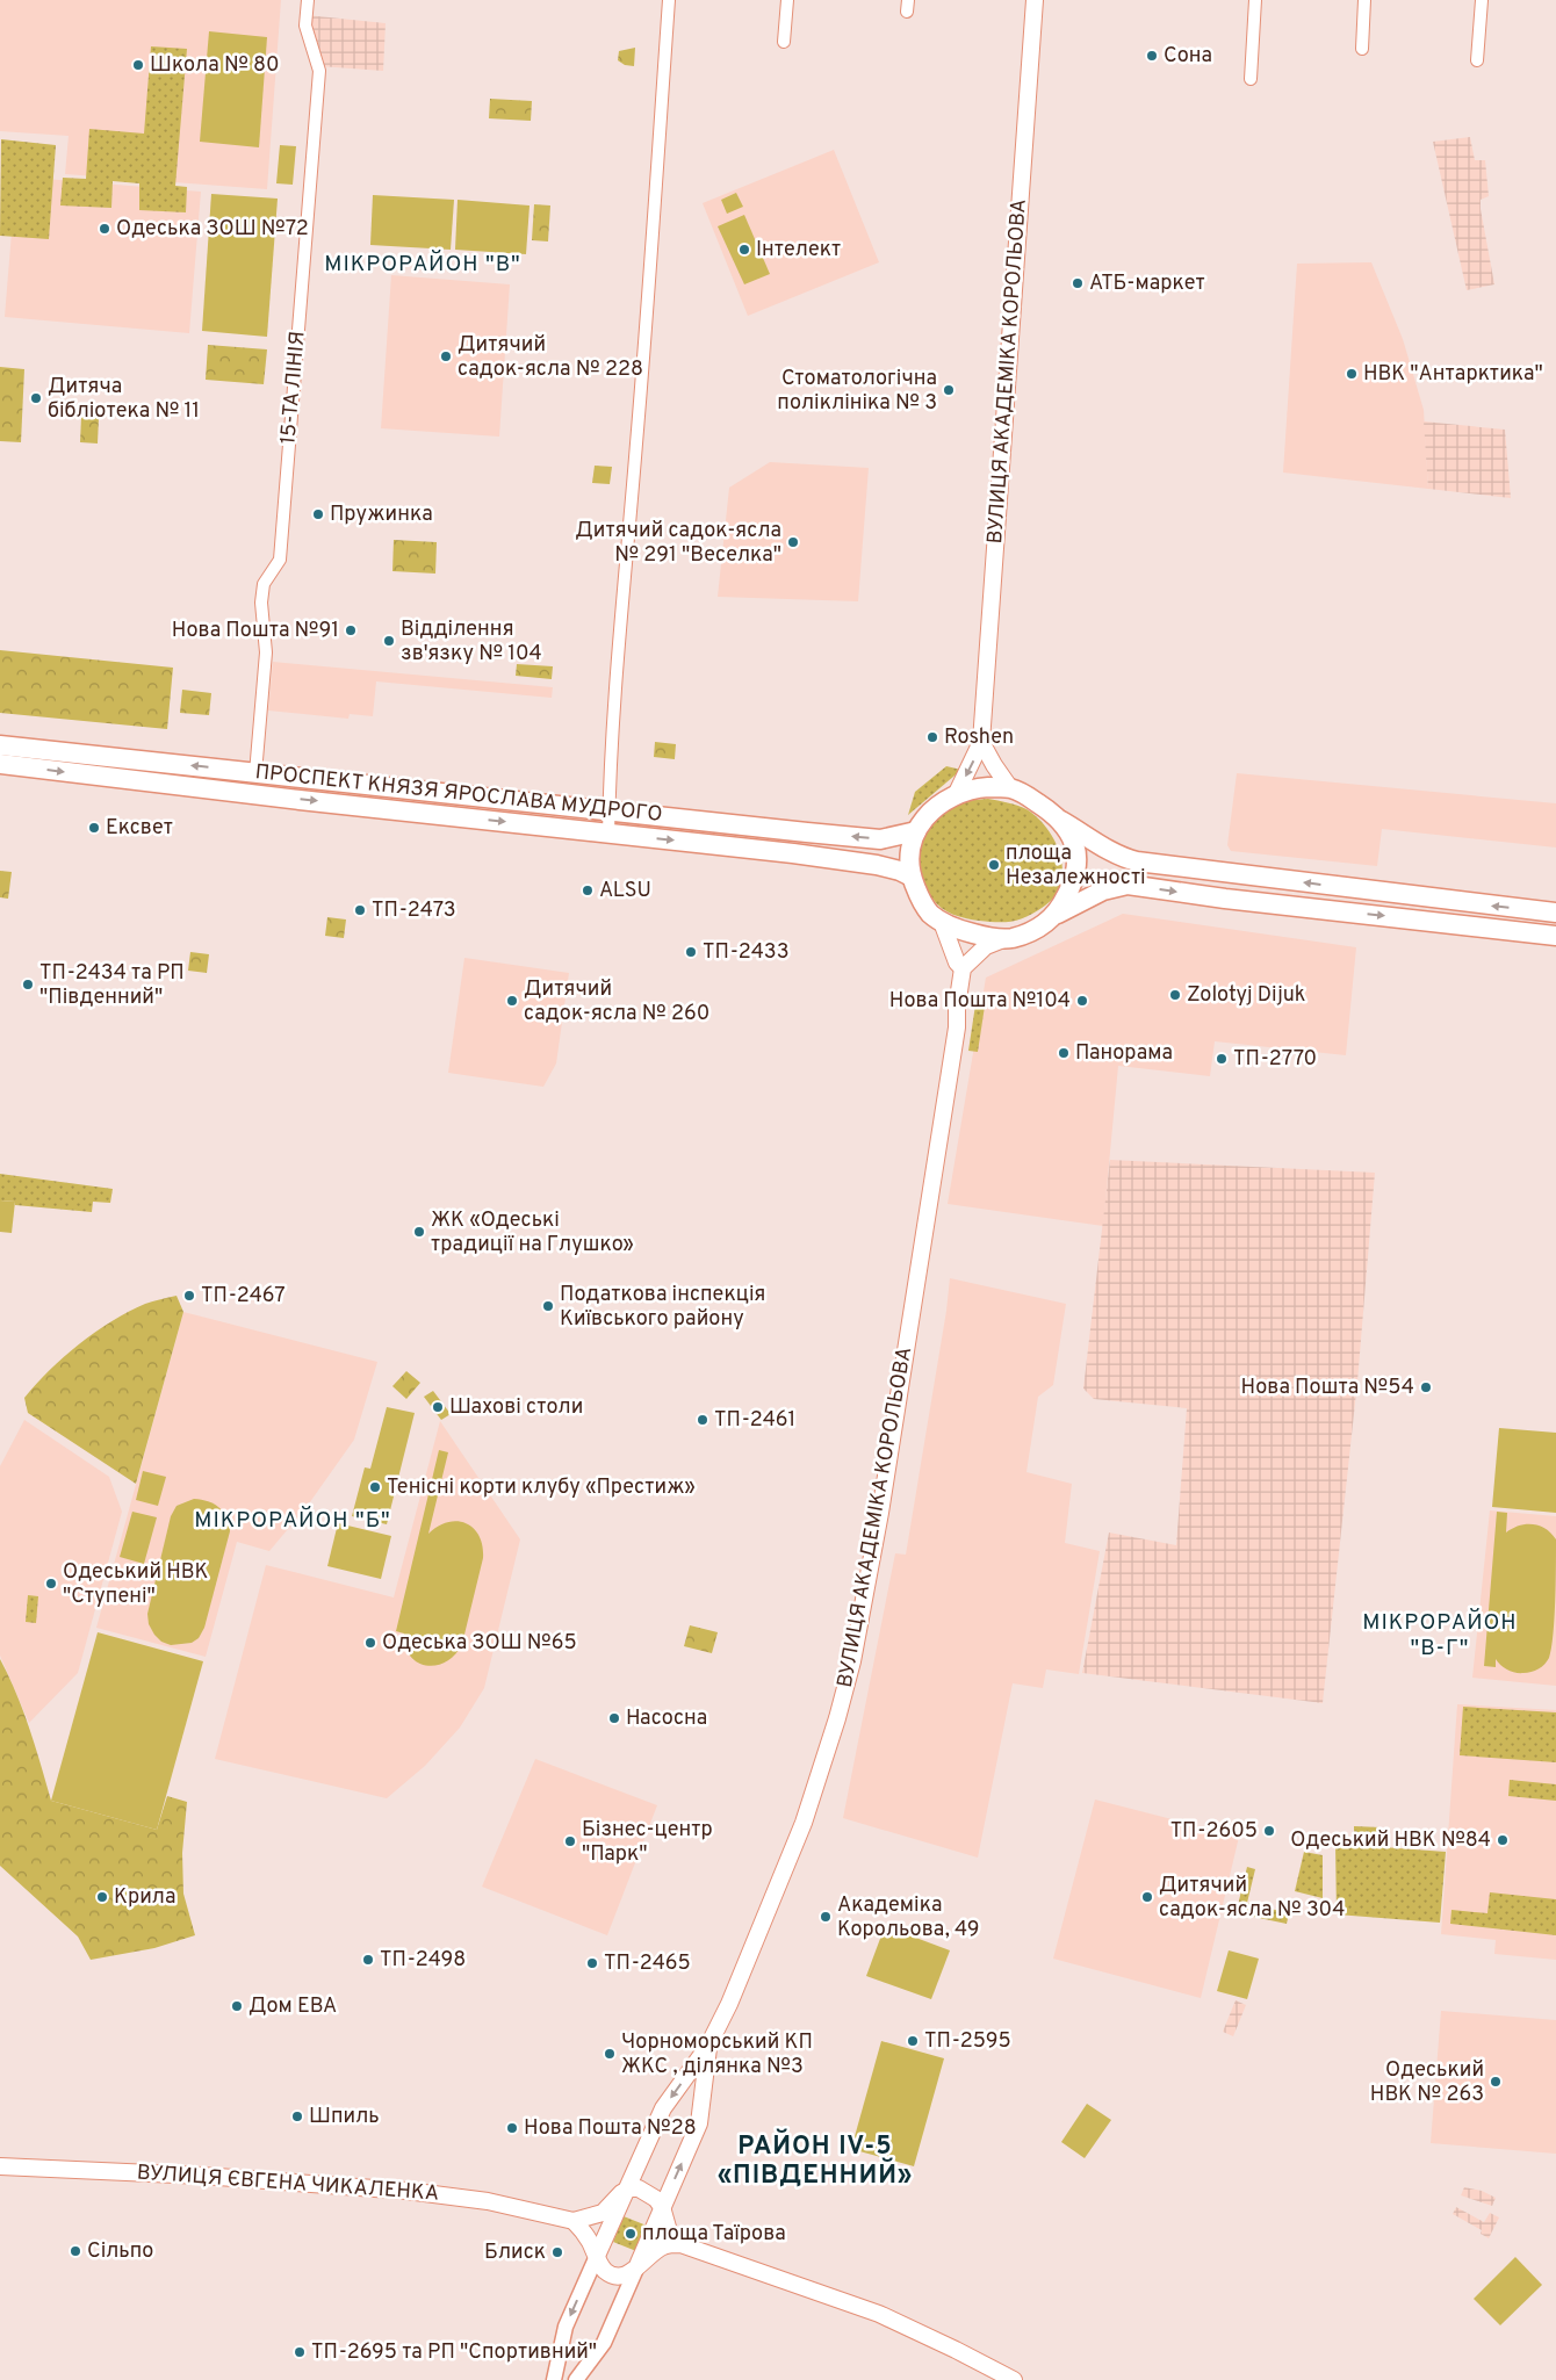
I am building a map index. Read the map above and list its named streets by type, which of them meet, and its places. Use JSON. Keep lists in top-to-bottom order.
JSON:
{
  "streets": {
    "main road": ["ВУЛИЦЯ АКАДЕМІКА КОРОЛЬОВА", "ПРОСПЕКТ КНЯЗЯ ЯРОСЛАВА МУДРОГО", "ВУЛИЦЯ ЄВГЕНА ЧИКАЛЕНКА"],
    "street": ["15-ТА ЛІНІЯ"]
  },
  "crossings": [
    ["ВУЛИЦЯ АКАДЕМІКА КОРОЛЬОВА", "ПРОСПЕКТ КНЯЗЯ ЯРОСЛАВА МУДРОГО"],
    ["ВУЛИЦЯ АКАДЕМІКА КОРОЛЬОВА", "ВУЛИЦЯ ЄВГЕНА ЧИКАЛЕНКА"],
    ["15-ТА ЛІНІЯ", "ПРОСПЕКТ КНЯЗЯ ЯРОСЛАВА МУДРОГО"]
  ],
  "districts": [
    "МІКРОРАЙОН \"В\"",
    "МІКРОРАЙОН \"Б\"",
    "МІКРОРАЙОН \"В-Г\"",
    "РАЙОН IV-5 «ПІВДЕННИЙ»"
  ],
  "places": [
    "Сона",
    "Школа № 80",
    "Одеська ЗОШ №72",
    "Інтелект",
    "АТБ-маркет",
    "Дитячий садок-ясла № 228",
    "НВК \"Антарктика\"",
    "Стоматологічна поліклініка № 3",
    "Дитяча бібліотека № 11",
    "Пружинка",
    "Дитячий садок-ясла № 291 \"Веселка\"",
    "Нова Пошта №91",
    "Відділення зв'язку № 104",
    "Roshen",
    "Ексвет",
    "площа Незалежності",
    "ALSU",
    "ТП-2473",
    "ТП-2433",
    "ТП-2434 та РП \"Південний\"",
    "Zolotyj Dijuk",
    "Дитячий садок-ясла № 260",
    "Нова Пошта №104",
    "Панорама",
    "ТП-2770",
    "ЖК «Одеські традиції на Глушко»",
    "ТП-2467",
    "Податкова інспекція Київського району",
    "Нова Пошта №54",
    "Шахові столи",
    "ТП-2461",
    "Тенісні корти клубу «Престиж»",
    "Одеський НВК \"Ступені\"",
    "Одеська ЗОШ №65",
    "Насосна",
    "ТП-2605",
    "Одеський НВК №84",
    "Бізнес-центр \"Парк\"",
    "Крила",
    "Дитячий садок-ясла № 304",
    "Академіка Корольова, 49",
    "ТП-2498",
    "ТП-2465",
    "Дом ЕВА",
    "ТП-2595",
    "Чорноморський КП ЖКС , ділянка №3",
    "Одеський НВК № 263",
    "Шпиль",
    "Нова Пошта №28",
    "площа Таїрова",
    "Сільпо",
    "Блиск",
    "ТП-2695 та РП \"Спортивний\""
  ]
}
